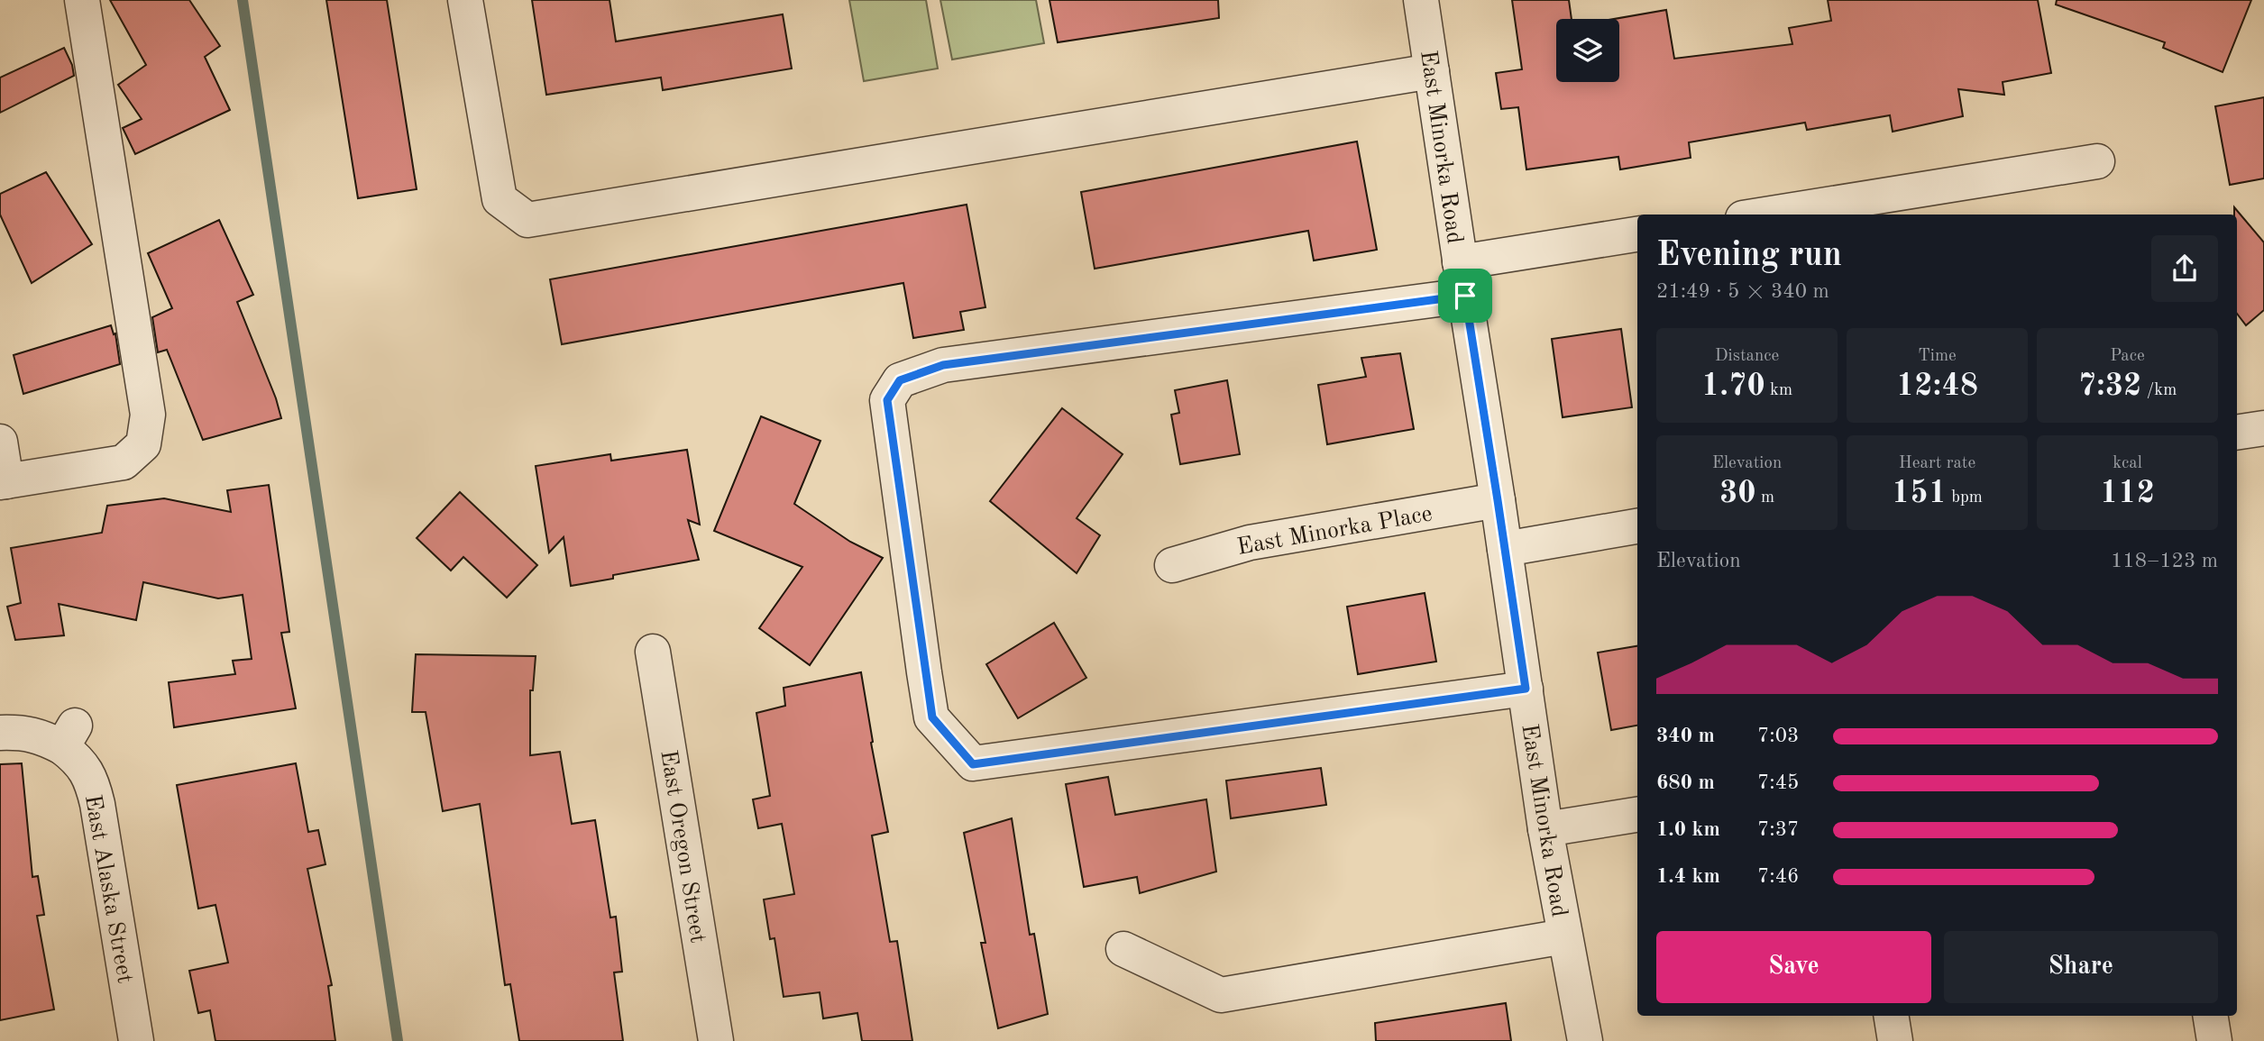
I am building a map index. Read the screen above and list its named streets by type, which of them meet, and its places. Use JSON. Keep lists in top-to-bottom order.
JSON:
{
  "streets": {
    "street": [
      "East Minorka Road",
      "East Minorka Place",
      "East Oregon Street",
      "East Alaska Street"
    ]
  },
  "crossings": [
    ["East Minorka Road", "East Minorka Place"]
  ],
  "page": {
    "heading": ["Evening run", "21:49 · 5 × 340 m"],
    "stats": [
      ["Distance", "1.70 km"],
      ["Time", "12:48"],
      ["Pace", "7:32 /km"],
      ["Elevation", "30 m"],
      ["Heart rate", "151 bpm"],
      ["kcal", "112"]
    ],
    "chart": ["Elevation", "118–123 m"],
    "list": [
      {
        "name": "340 m",
        "note": "7:03"
      },
      {
        "name": "680 m",
        "note": "7:45"
      },
      {
        "name": "1.0 km",
        "note": "7:37"
      },
      {
        "name": "1.4 km",
        "note": "7:46"
      }
    ],
    "buttons": ["Save", "Share"]
  }
}
